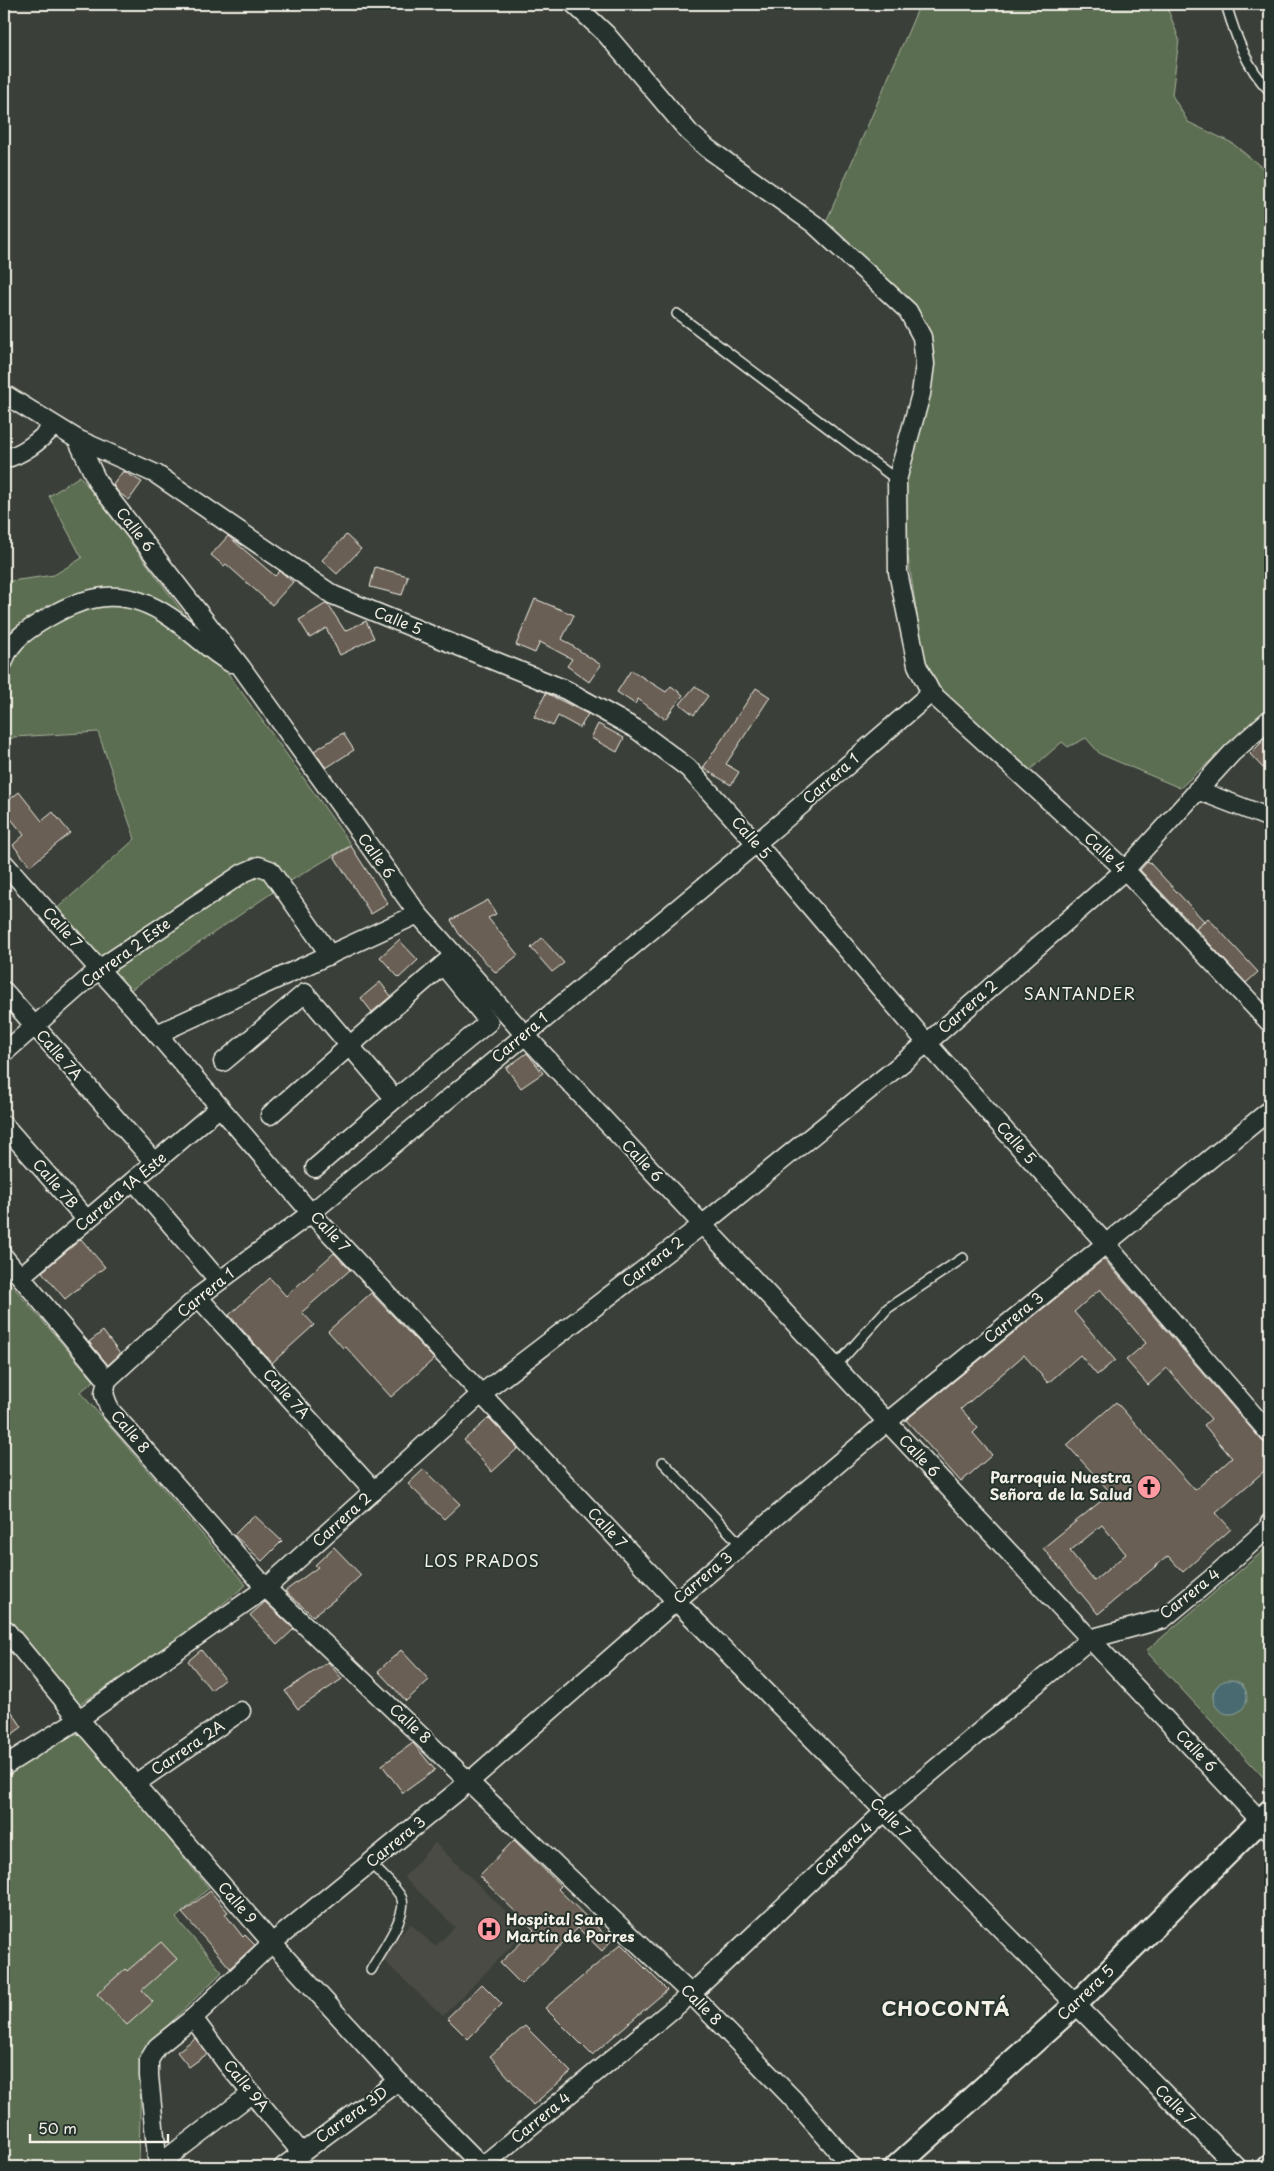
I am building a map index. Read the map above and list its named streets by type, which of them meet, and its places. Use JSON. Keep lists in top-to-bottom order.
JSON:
{
  "streets": {
    "street": [
      "Calle 6",
      "Calle 5",
      "Carrera 1",
      "Calle 4",
      "Calle 7",
      "Carrera 2 Este",
      "Carrera 2",
      "Calle 7A",
      "Calle 7B",
      "Carrera 1A Este",
      "Carrera 3",
      "Calle 8",
      "Carrera 4",
      "Carrera 2A",
      "Calle 9",
      "Carrera 5",
      "Calle 9A",
      "Carrera 3D"
    ]
  },
  "crossings": [
    ["Calle 6", "Calle 5"],
    ["Calle 6", "Carrera 1"],
    ["Calle 6", "Carrera 2"],
    ["Calle 6", "Carrera 3"],
    ["Calle 6", "Carrera 4"],
    ["Calle 6", "Carrera 5"],
    ["Calle 5", "Carrera 1"],
    ["Calle 5", "Carrera 2"],
    ["Calle 5", "Carrera 3"],
    ["Carrera 1", "Calle 4"],
    ["Carrera 1", "Calle 7"],
    ["Carrera 1", "Calle 7A"],
    ["Carrera 1", "Calle 8"],
    ["Calle 4", "Carrera 2"],
    ["Calle 7", "Carrera 2 Este"],
    ["Calle 7", "Carrera 2"],
    ["Calle 7", "Carrera 1A Este"],
    ["Calle 7", "Carrera 3"],
    ["Calle 7", "Carrera 4"],
    ["Calle 7", "Carrera 5"],
    ["Carrera 2 Este", "Calle 7A"],
    ["Carrera 2", "Calle 7A"],
    ["Carrera 2", "Calle 8"],
    ["Carrera 2", "Calle 9"],
    ["Calle 7A", "Carrera 1A Este"],
    ["Calle 7B", "Carrera 1A Este"],
    ["Carrera 3", "Calle 8"],
    ["Carrera 3", "Calle 9"],
    ["Carrera 3", "Calle 9A"],
    ["Calle 8", "Carrera 4"],
    ["Carrera 4", "Calle 9"],
    ["Carrera 2A", "Calle 9"],
    ["Calle 9", "Carrera 3D"],
    ["Calle 9A", "Carrera 3D"]
  ],
  "districts": ["SANTANDER", "LOS PRADOS", "CHOCONTÁ"],
  "places": {
    "church": ["Parroquia Nuestra Señora de la Salud"],
    "hospital": ["Hospital San Martín de Porres"]
  },
  "scale_bar": "50 m"
}
